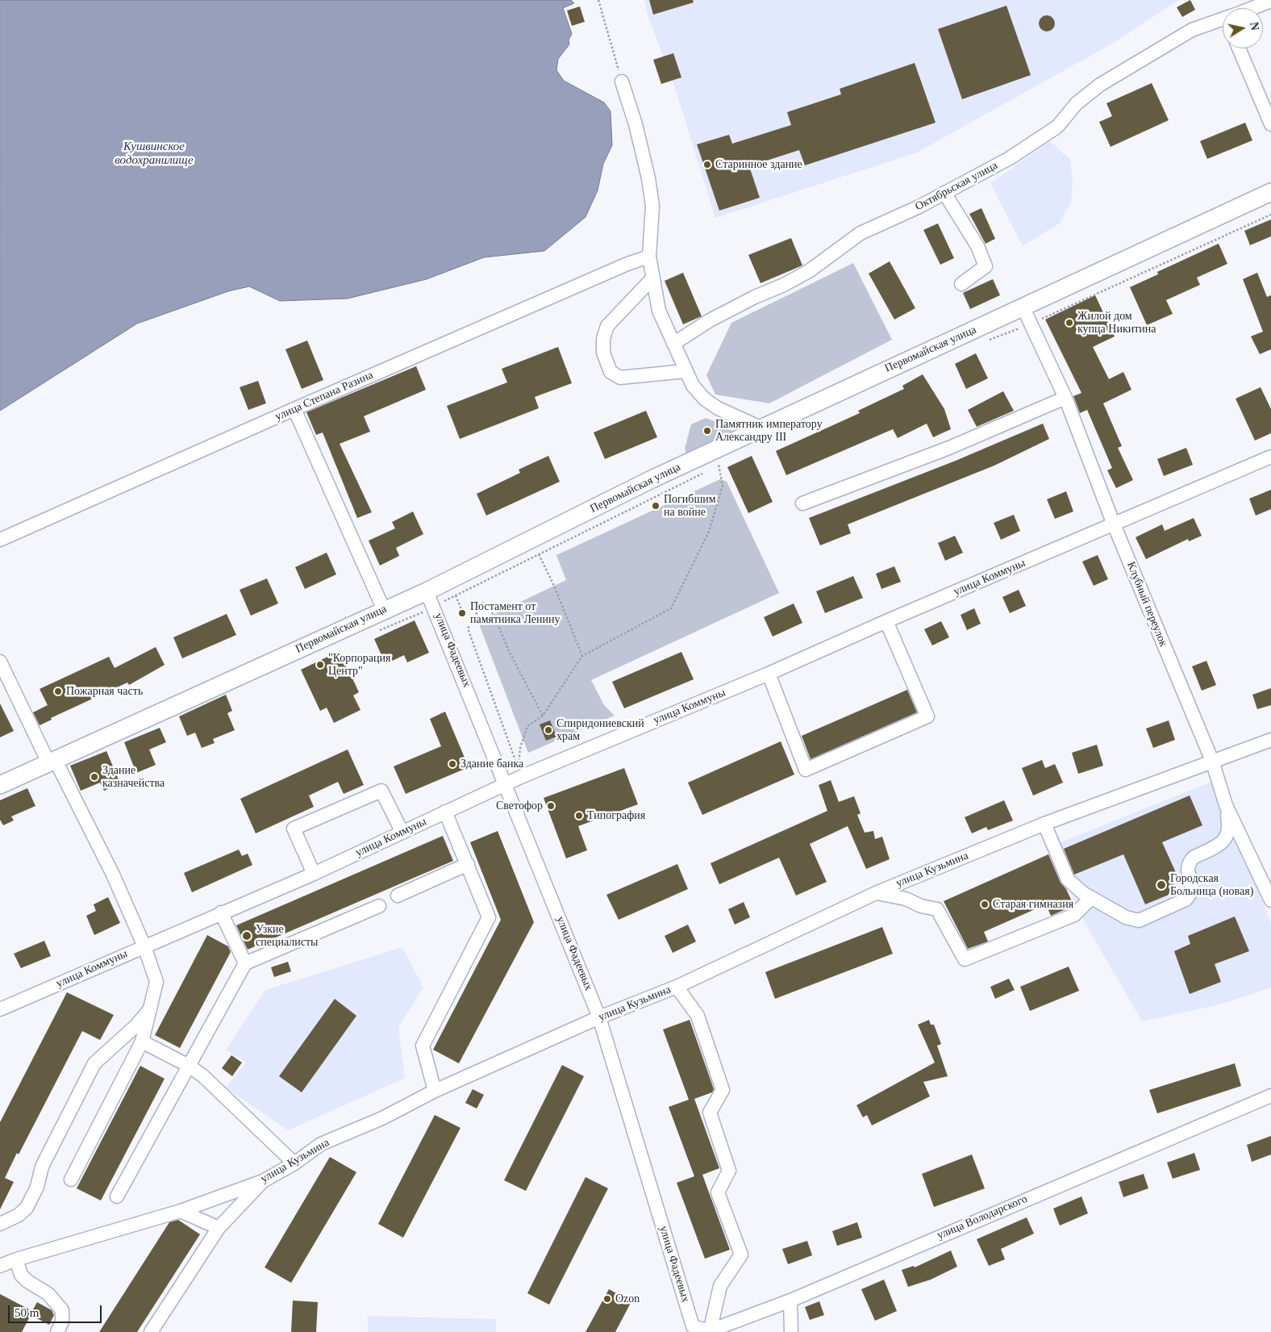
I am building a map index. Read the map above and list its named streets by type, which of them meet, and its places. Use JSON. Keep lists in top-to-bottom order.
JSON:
{
  "streets": {
    "main road": ["Первомайская улица"],
    "street": [
      "Октябрьская улица",
      "улица Степана Разина",
      "улица Коммуны",
      "Клубный переулок",
      "улица Фадеевых",
      "улица Кузьмина",
      "улица Володарского"
    ]
  },
  "crossings": [
    ["Первомайская улица", "Клубный переулок"],
    ["Первомайская улица", "улица Фадеевых"],
    ["улица Коммуны", "Клубный переулок"],
    ["улица Коммуны", "улица Фадеевых"],
    ["Клубный переулок", "улица Кузьмина"],
    ["улица Фадеевых", "улица Кузьмина"]
  ],
  "water": ["Кушвинское водохранилище"],
  "places": [
    "Старинное здание",
    "Жилой дом купца Никитина",
    "Памятник императору Александру III",
    "Погибшим на войне",
    "Постамент от памятника Ленину",
    "\"Корпорация Центр\"",
    "Пожарная часть",
    "Спиридониевский храм",
    "Здание банка",
    "Здание казначейства",
    "Светофор",
    "Типография",
    "Городская Больница (новая)",
    "Старая гимназия",
    "Узкие специалисты",
    "Ozon"
  ],
  "scale_bar": "50 m",
  "north": "right"
}
